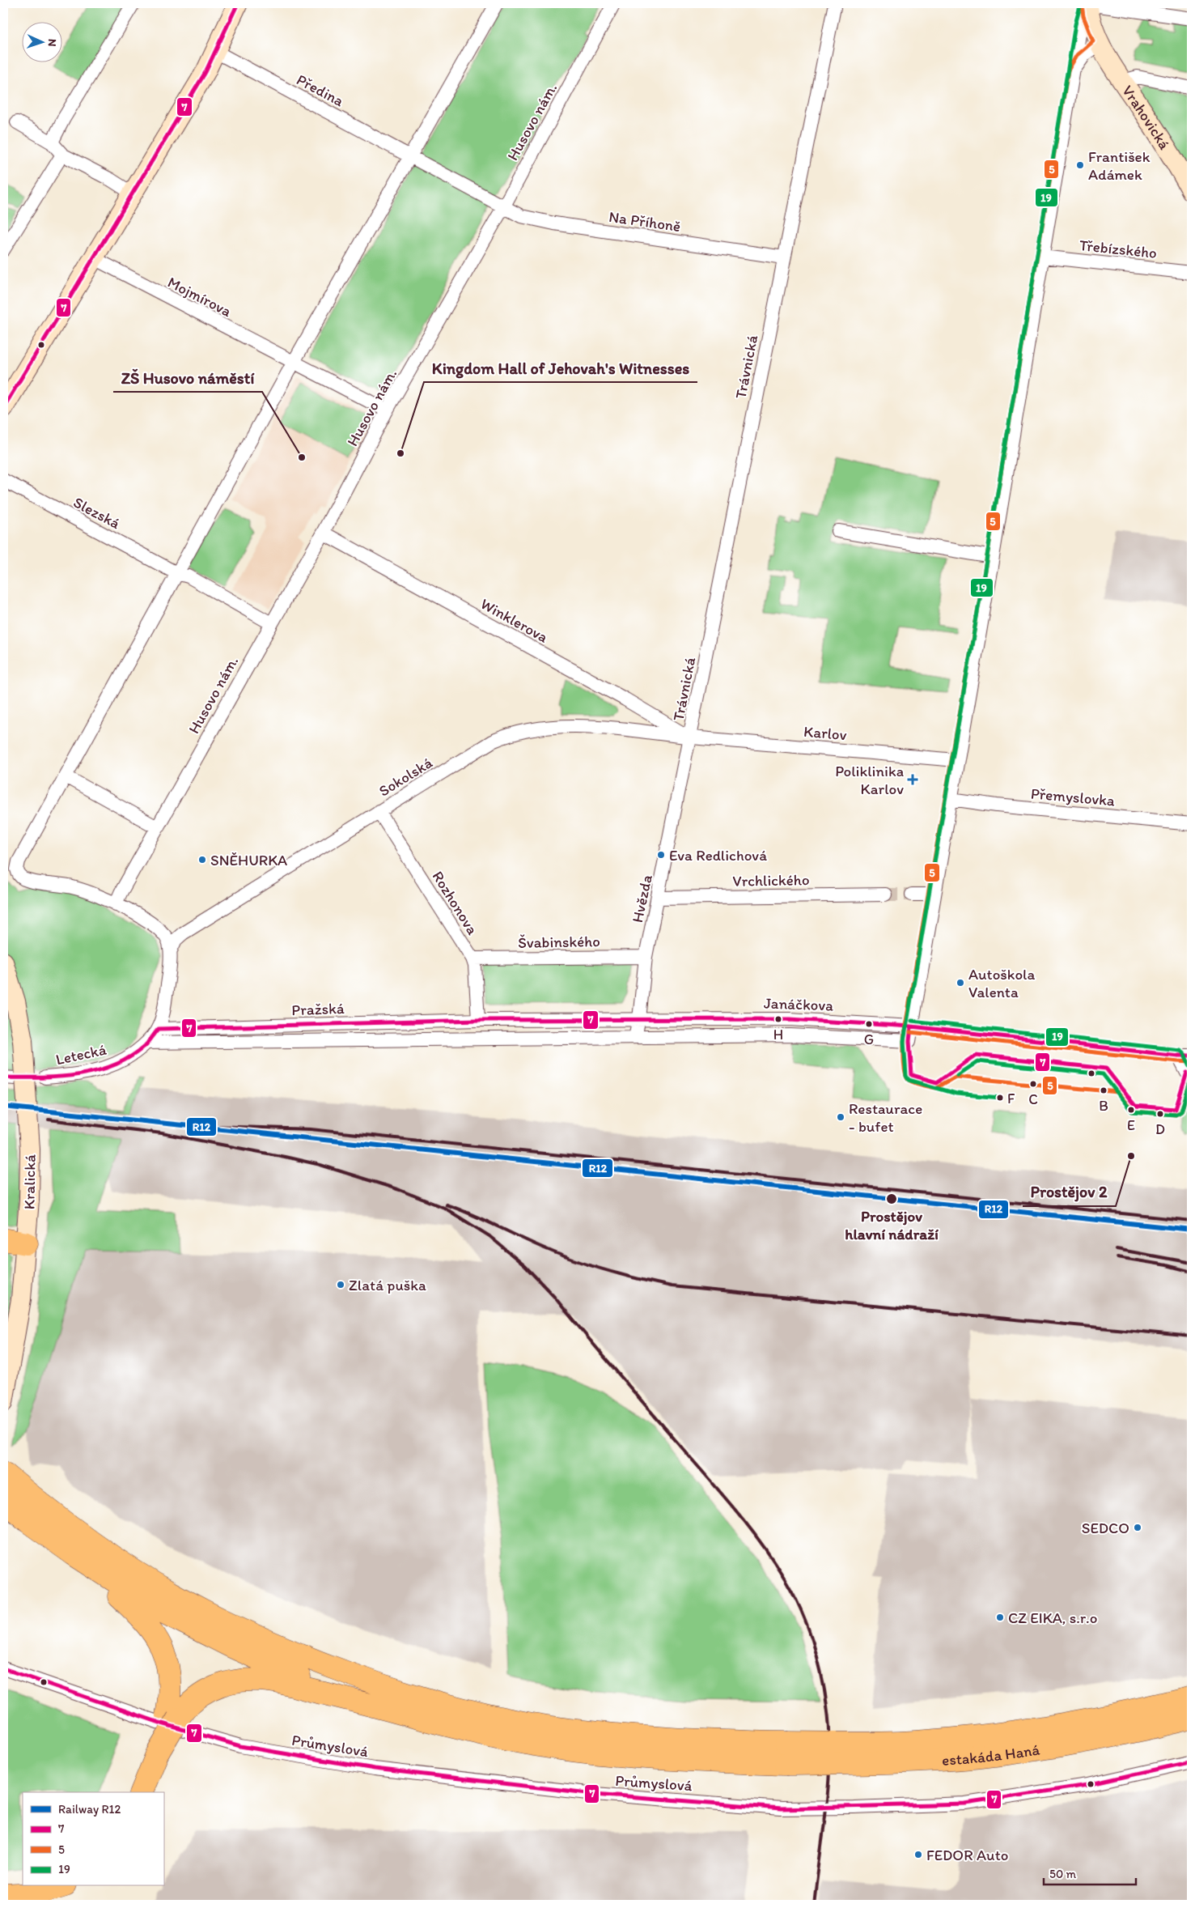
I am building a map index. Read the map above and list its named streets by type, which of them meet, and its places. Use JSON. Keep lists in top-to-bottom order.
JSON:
{
  "streets": {
    "highway": ["estakáda Haná"],
    "main road": ["Vrahovická", "Kralická"],
    "street": [
      "Předina",
      "Husovo nám.",
      "Na Příhoně",
      "Třebízského",
      "Mojmírova",
      "Trávnická",
      "Slezská",
      "Winklerova",
      "Karlov",
      "Sokolská",
      "Přemyslovka",
      "Vrchlického",
      "Hvězda",
      "Rozhonova",
      "Švabinského",
      "Janáčkova",
      "Pražská",
      "Letecká",
      "Průmyslová"
    ]
  },
  "crossings": [
    ["Předina", "Husovo nám."],
    ["Předina", "Na Příhoně"],
    ["Husovo nám.", "Na Příhoně"],
    ["Husovo nám.", "Mojmírova"],
    ["Husovo nám.", "Slezská"],
    ["Husovo nám.", "Winklerova"],
    ["Na Příhoně", "Trávnická"],
    ["Trávnická", "Winklerova"],
    ["Trávnická", "Karlov"],
    ["Trávnická", "Sokolská"],
    ["Trávnická", "Hvězda"],
    ["Winklerova", "Karlov"],
    ["Winklerova", "Sokolská"],
    ["Winklerova", "Hvězda"],
    ["Karlov", "Sokolská"],
    ["Karlov", "Hvězda"],
    ["Sokolská", "Hvězda"],
    ["Sokolská", "Rozhonova"],
    ["Vrchlického", "Hvězda"],
    ["Hvězda", "Švabinského"],
    ["Hvězda", "Janáčkova"],
    ["Hvězda", "Pražská"],
    ["Rozhonova", "Švabinského"],
    ["Rozhonova", "Janáčkova"],
    ["Rozhonova", "Pražská"],
    ["Janáčkova", "Pražská"],
    ["Pražská", "Letecká"]
  ],
  "places": {
    "other": [
      "František Adámek",
      "Kingdom Hall of Jehovah's Witnesses",
      "ZŠ Husovo náměstí",
      "Eva Redlichová",
      "SNĚHURKA",
      "Autoškola Valenta",
      "H",
      "G",
      "C",
      "B",
      "F",
      "E",
      "D",
      "Restaurace - bufet",
      "Prostějov 2",
      "Prostějov hlavní nádraží",
      "Zlatá puška",
      "SEDCO",
      "CZ EIKA, s.r.o",
      "FEDOR Auto"
    ],
    "health": ["Poliklinika Karlov"]
  },
  "lines": [
    "transit line 7",
    "transit line 19",
    "transit line 5",
    "rail line R12"
  ],
  "legend": [
    "Railway R12",
    "7",
    "5",
    "19"
  ],
  "scale_bar": "50 m",
  "north": "right"
}
